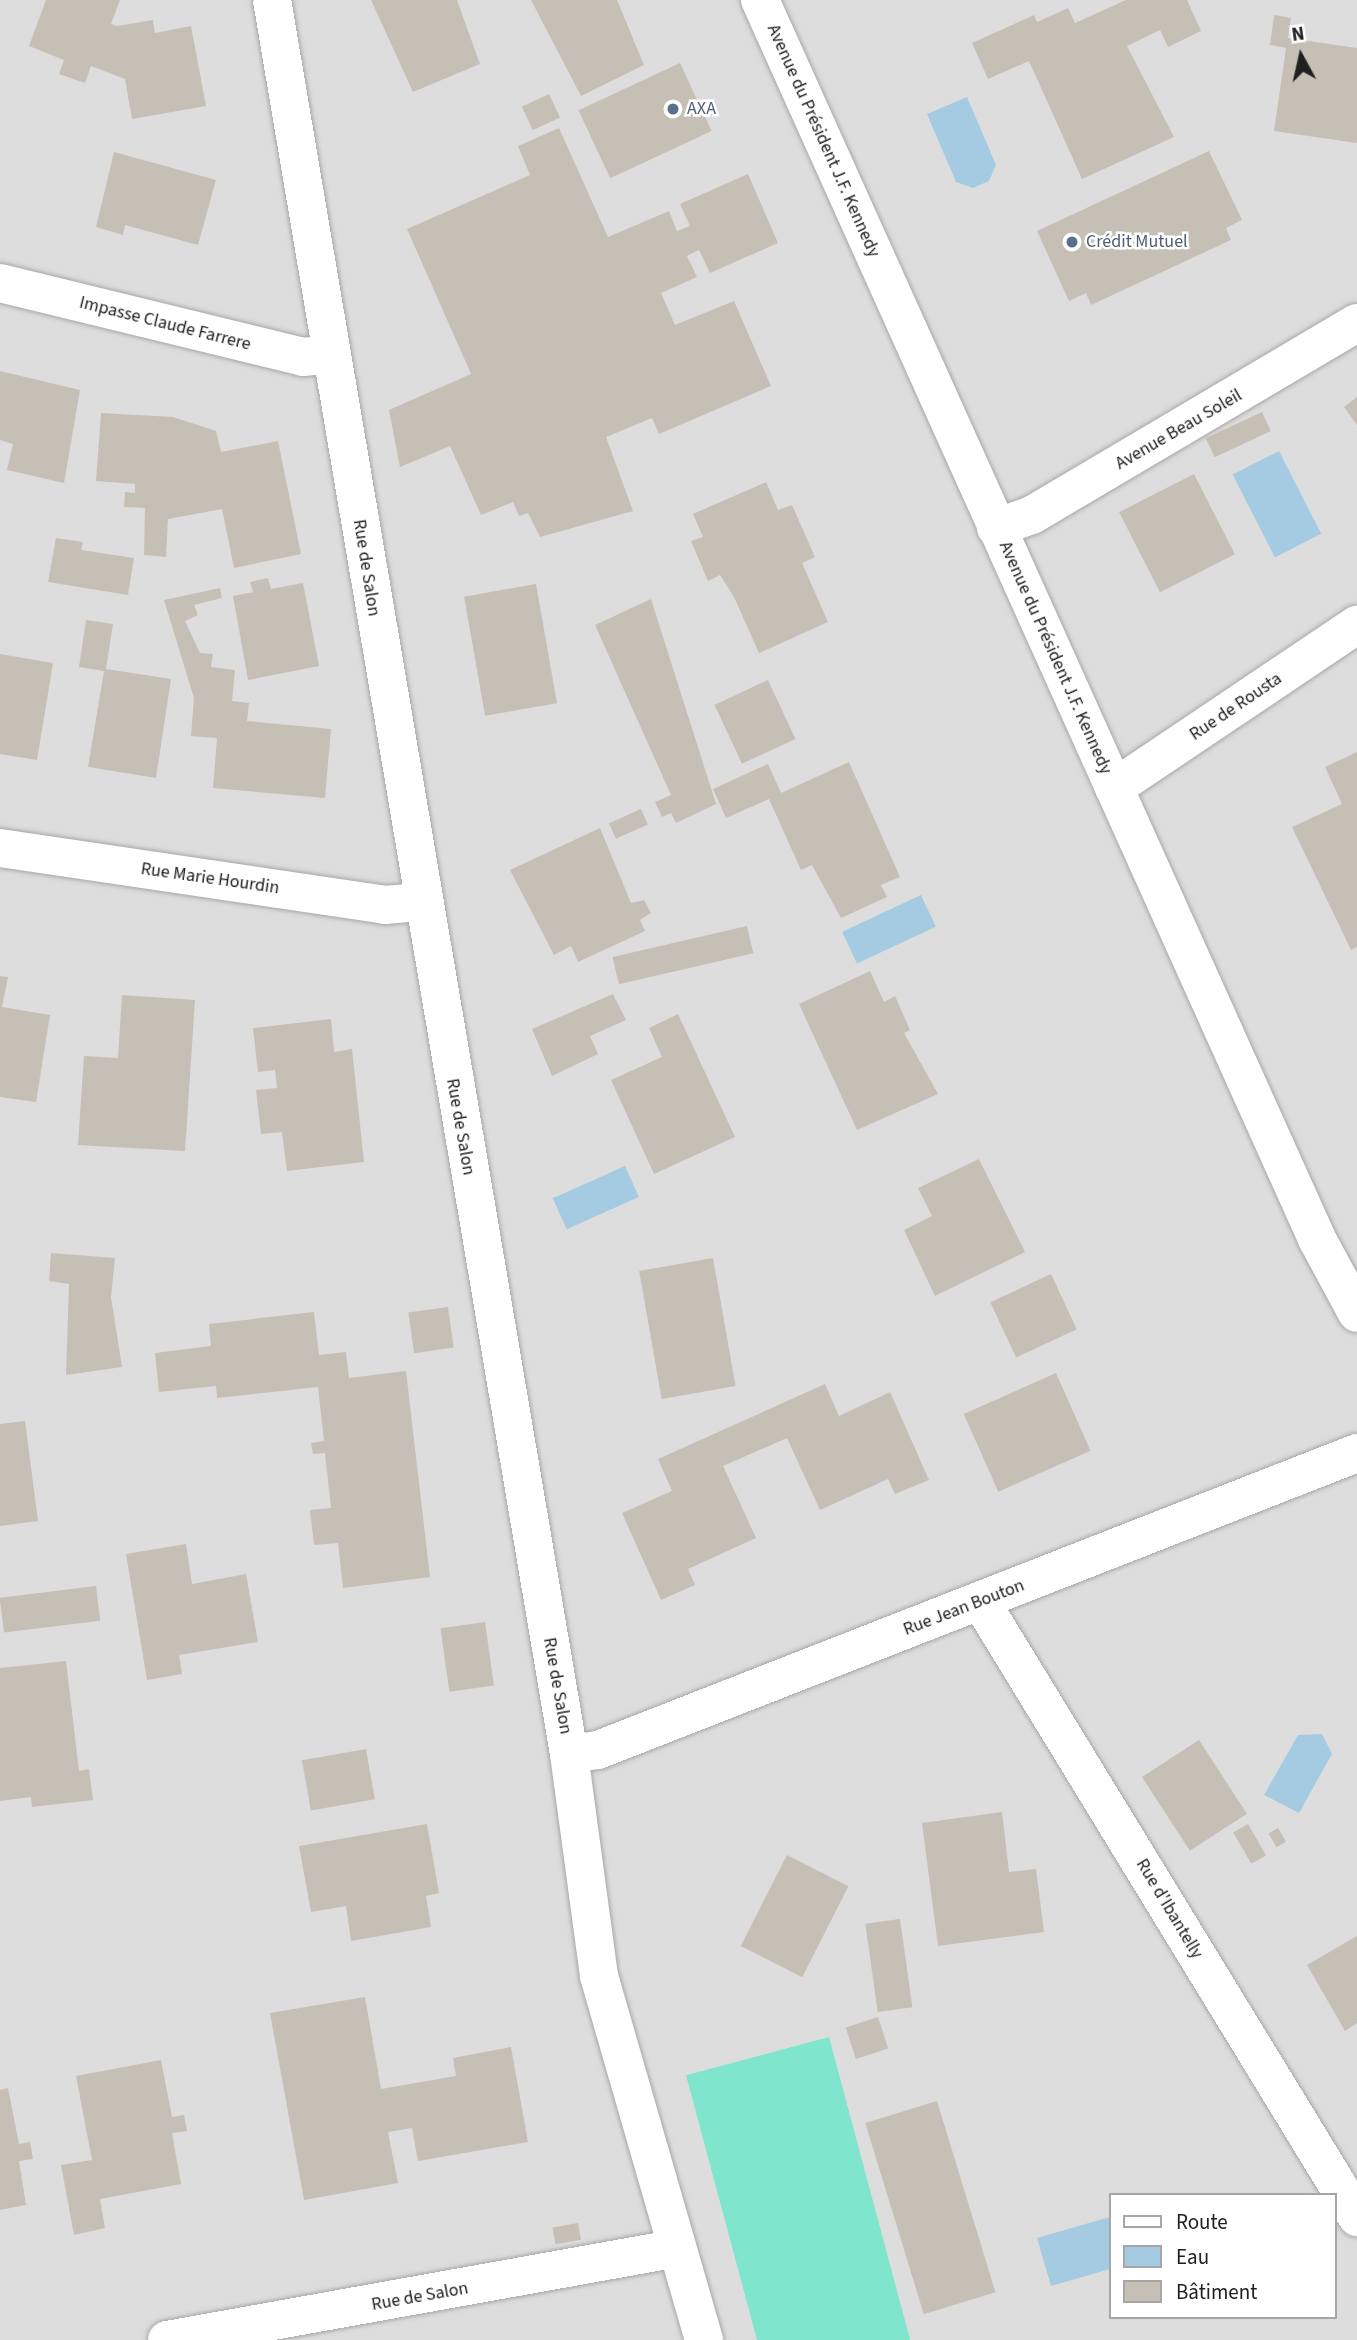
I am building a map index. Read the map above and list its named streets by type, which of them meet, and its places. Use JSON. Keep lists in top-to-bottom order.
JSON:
{
  "streets": {
    "street": [
      "Avenue du Président J.F. Kennedy",
      "Impasse Claude Farrere",
      "Avenue Beau Soleil",
      "Rue de Salon",
      "Rue de Rousta",
      "Rue Marie Hourdin",
      "Rue Jean Bouton",
      "Rue d'Ibantelly"
    ]
  },
  "crossings": [
    ["Avenue du Président J.F. Kennedy", "Avenue Beau Soleil"],
    ["Avenue du Président J.F. Kennedy", "Rue de Rousta"],
    ["Impasse Claude Farrere", "Rue de Salon"],
    ["Rue de Salon", "Rue Marie Hourdin"],
    ["Rue de Salon", "Rue Jean Bouton"],
    ["Rue Jean Bouton", "Rue d'Ibantelly"]
  ],
  "places": ["AXA", "Crédit Mutuel"],
  "legend": ["Route", "Eau", "Bâtiment"],
  "north": "top"
}
